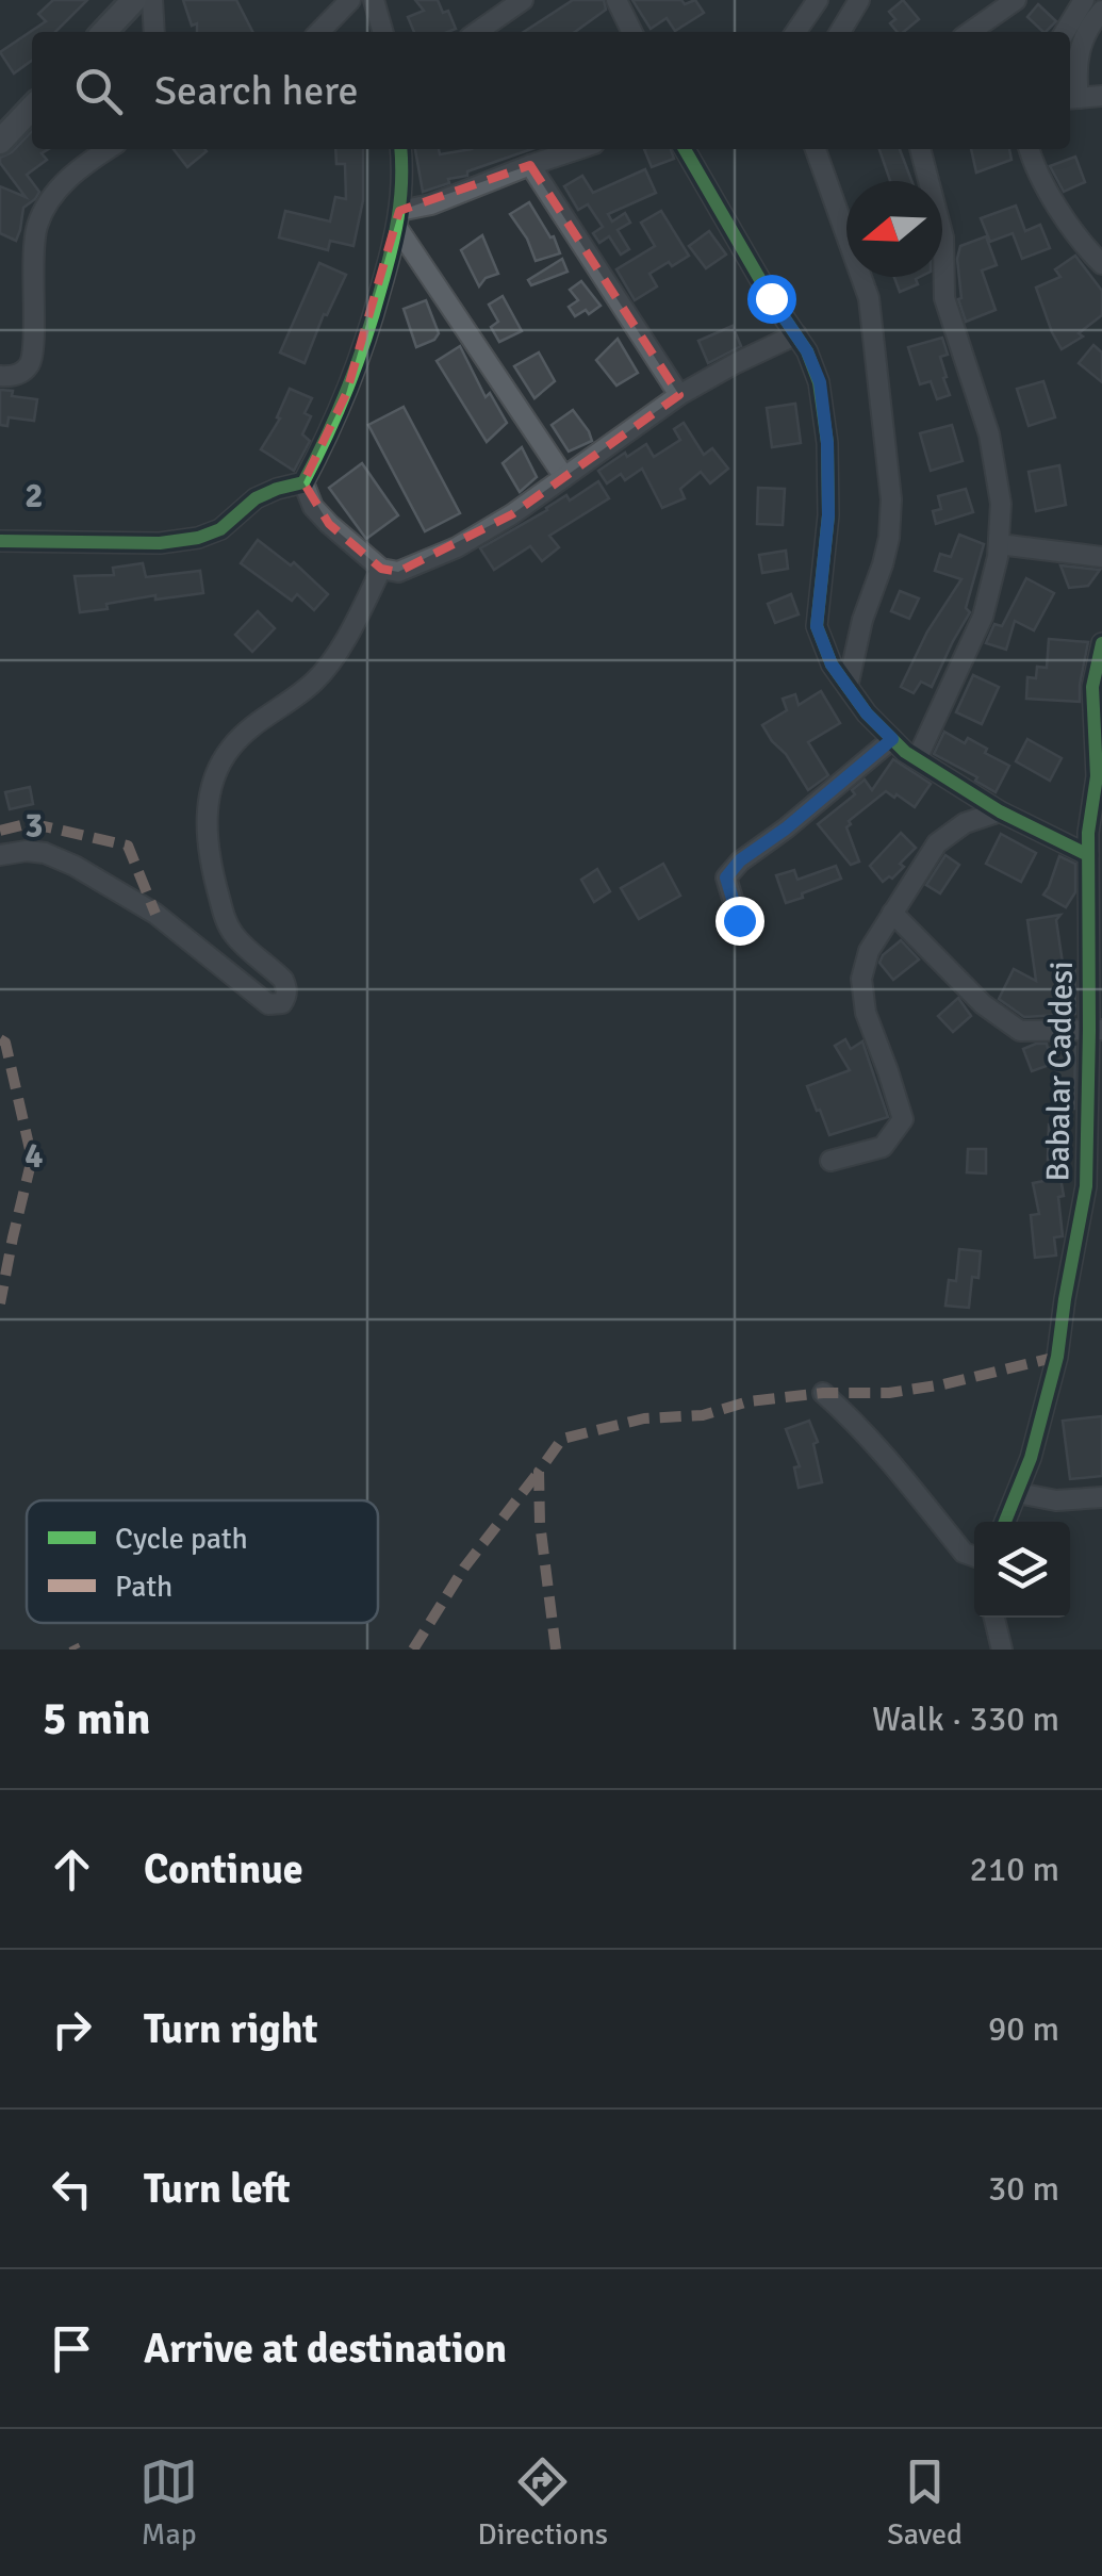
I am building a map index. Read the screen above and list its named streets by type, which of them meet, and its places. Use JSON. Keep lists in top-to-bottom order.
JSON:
{
  "streets": {
    "street": ["Babalar Caddesi"]
  },
  "legend": ["Cycle path", "Path"],
  "north": "left",
  "page": {
    "search": "Search here",
    "heading": ["5 min", "Walk · 330 m"],
    "list": [
      ["Continue", "210 m"],
      ["Turn right", "90 m"],
      ["Turn left", "30 m"],
      "Arrive at destination"
    ],
    "nav": ["Map", "Directions", "Saved"]
  },
  "grid": {
    "rows": ["2", "3", "4"]
  }
}
